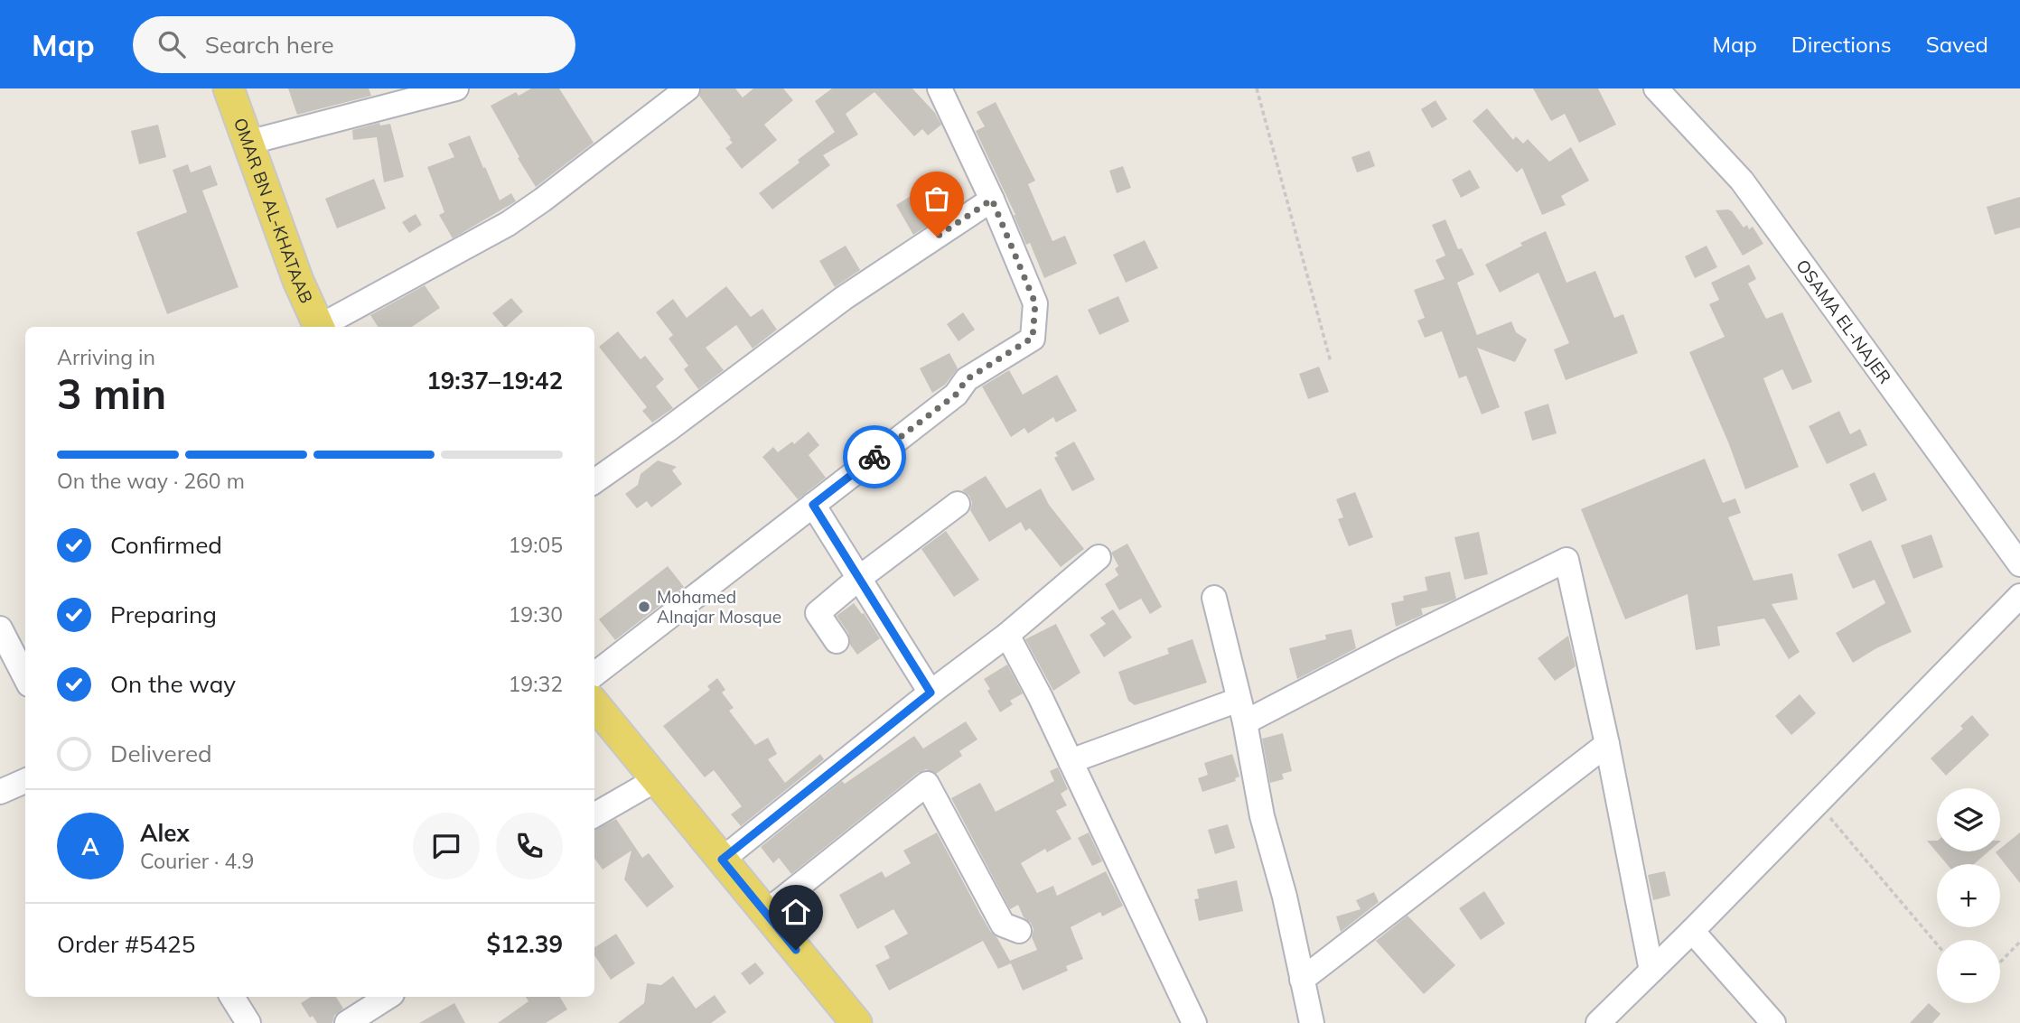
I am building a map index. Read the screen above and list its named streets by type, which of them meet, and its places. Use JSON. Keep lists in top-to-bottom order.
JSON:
{
  "streets": {
    "main road": ["OMAR BN AL-KHATAAB"],
    "street": ["OSAMA EL-NAJER"]
  },
  "places": ["Mohamed Alnajar Mosque"],
  "page": {
    "header": "Map",
    "search": "Search here",
    "nav": ["Map", "Directions", "Saved"],
    "heading": ["3 min", "Arriving in", "19:37–19:42"],
    "panel": [
      "Alex",
      "Courier · 4.9",
      "Order #5425",
      "$12.39"
    ],
    "bar": "On the way · 260 m",
    "list": [
      ["Confirmed", "19:05"],
      ["Preparing", "19:30"],
      ["On the way", "19:32"],
      "Delivered"
    ],
    "map_buttons": ["+", "−"],
    "round": "A"
  }
}
